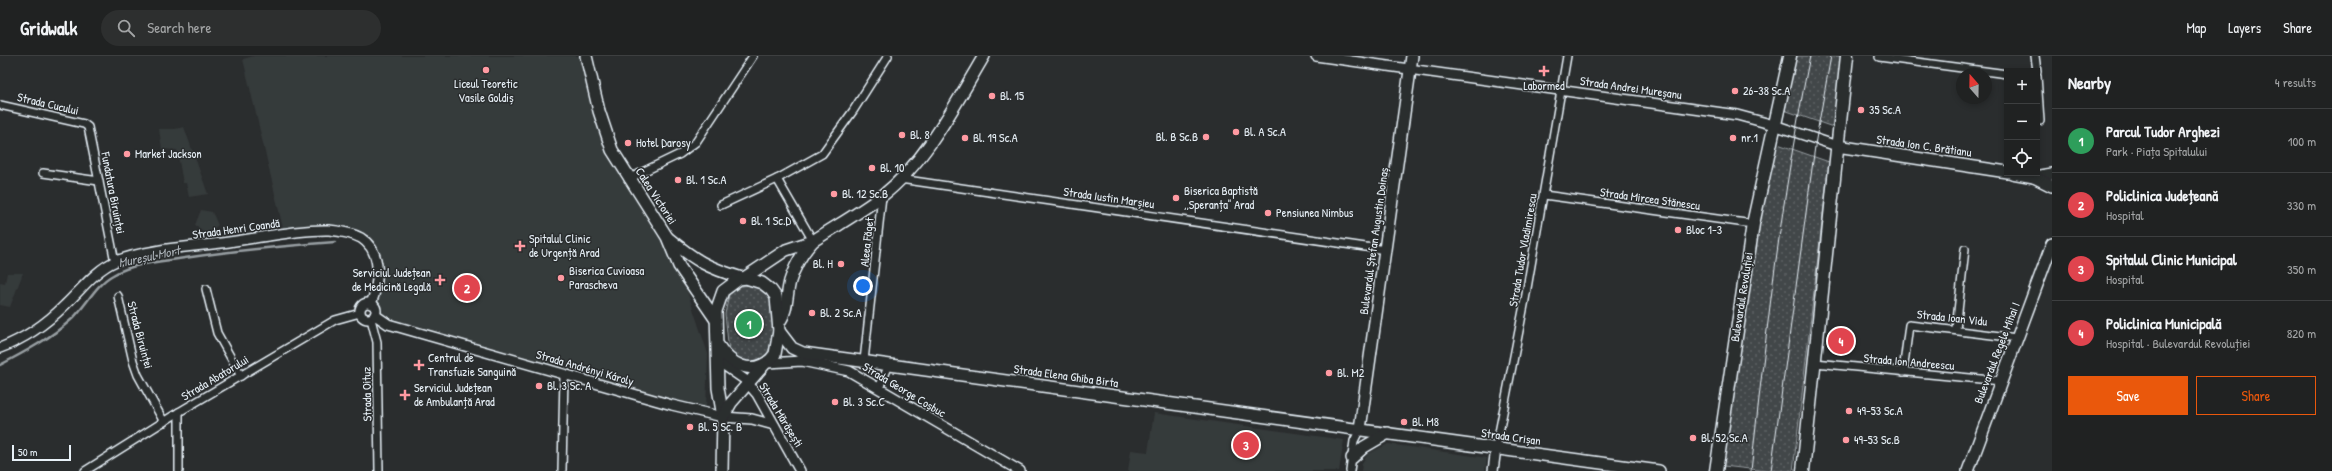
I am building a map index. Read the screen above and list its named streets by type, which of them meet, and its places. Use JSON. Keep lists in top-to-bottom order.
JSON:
{
  "streets": {
    "main road": [
      "Strada Ion C. Brătianu",
      "Calea Victoriei",
      "Bulevardul Ștefan Augustin Doinaș",
      "Bulevardul Revoluției",
      "Bulevardul Regele Mihai I",
      "Strada Elena Ghiba Birta",
      "Strada Crișan"
    ],
    "street": [
      "Strada Andrei Mureșanu",
      "Strada Cucului",
      "Fundatura Biruinței",
      "Strada Iustin Marșieu",
      "Strada Mircea Stănescu",
      "Strada Henri Coandă",
      "Aleea Făget",
      "Strada Tudor Vladimirescu",
      "Strada Ioan Vidu",
      "Strada Biruinței",
      "Strada Ion Andreescu",
      "Strada Andrényi Károly",
      "Strada Abatorului",
      "Strada George Coșbuc",
      "Strada Oituz",
      "Strada Mărășești"
    ]
  },
  "crossings": [
    ["Strada Andrei Mureșanu", "Bulevardul Ștefan Augustin Doinaș"],
    ["Strada Andrei Mureșanu", "Strada Tudor Vladimirescu"],
    ["Strada Andrei Mureșanu", "Bulevardul Revoluției"],
    ["Strada Cucului", "Fundatura Biruinței"],
    ["Fundatura Biruinței", "Strada Henri Coandă"],
    ["Calea Victoriei", "Strada Elena Ghiba Birta"],
    ["Calea Victoriei", "Strada George Coșbuc"],
    ["Strada Iustin Marșieu", "Bulevardul Ștefan Augustin Doinaș"],
    ["Strada Mircea Stănescu", "Strada Tudor Vladimirescu"],
    ["Strada Mircea Stănescu", "Bulevardul Revoluției"],
    ["Strada Henri Coandă", "Strada Andrényi Károly"],
    ["Strada Henri Coandă", "Strada Abatorului"],
    ["Strada Henri Coandă", "Strada Oituz"],
    ["Bulevardul Ștefan Augustin Doinaș", "Strada Elena Ghiba Birta"],
    ["Bulevardul Ștefan Augustin Doinaș", "Strada Crișan"],
    ["Aleea Făget", "Strada Elena Ghiba Birta"],
    ["Strada Tudor Vladimirescu", "Strada Crișan"],
    ["Strada Ioan Vidu", "Bulevardul Regele Mihai I"],
    ["Strada Ioan Vidu", "Strada Ion Andreescu"],
    ["Strada Biruinței", "Strada Abatorului"],
    ["Bulevardul Regele Mihai I", "Strada Ion Andreescu"],
    ["Strada Andrényi Károly", "Strada Abatorului"],
    ["Strada Andrényi Károly", "Strada Oituz"],
    ["Strada Andrényi Károly", "Strada Mărășești"],
    ["Strada Elena Ghiba Birta", "Strada George Coșbuc"],
    ["Strada Elena Ghiba Birta", "Strada Crișan"],
    ["Strada Abatorului", "Strada Oituz"]
  ],
  "water": ["Mureșul Mort"],
  "places": {
    "other": [
      "Liceul Teoretic Vasile Goldiș",
      "26-38 Sc.A",
      "Bl. 15",
      "35 Sc.A",
      "Bl. A Sc.A",
      "Bl. 8",
      "Bl. B Sc.B",
      "Bl. 19 Sc.A",
      "nr.1",
      "Hotel Darosy",
      "Market Jackson",
      "Bl. 10",
      "Bl. 1 Sc.A",
      "Bl. 12 Sc.B",
      "Biserica Baptistă ,,Speranța\" Arad",
      "Pensiunea Nimbus",
      "Bl. 1 Sc.D",
      "Bloc 1-3",
      "Bl. H",
      "Biserica Cuvioasa Parascheva",
      "Bl. 2 Sc.A",
      "Bl. M2",
      "Bl. 3 Sc. A",
      "Bl. 3 Sc.C",
      "49-53 Sc.A",
      "Bl. M8",
      "Bl. 5 Sc. B",
      "Bl. 52 Sc.A",
      "49-53 Sc.B"
    ],
    "health": [
      "Labormed",
      "Spitalul Clinic de Urgență Arad",
      "Serviciul Județean de Medicină Legală",
      "Centrul de Transfuzie Sanguină",
      "Serviciul Județean de Ambulanță Arad"
    ]
  },
  "scale_bar": "50 m",
  "north": "top",
  "page": {
    "header": "Gridwalk",
    "search": "Search here",
    "nav": ["Map", "Layers", "Share"],
    "heading": ["Nearby", "4 results"],
    "map_buttons": ["+", "−"],
    "list": [
      {
        "mark": "1",
        "name": "Parcul Tudor Arghezi",
        "note": "Park · Piața Spitalului",
        "value": "100 m"
      },
      {
        "mark": "2",
        "name": "Policlinica Județeană",
        "note": "Hospital",
        "value": "330 m"
      },
      {
        "mark": "3",
        "name": "Spitalul Clinic Municipal",
        "note": "Hospital",
        "value": "350 m"
      },
      {
        "mark": "4",
        "name": "Policlinica Municipală",
        "note": "Hospital · Bulevardul Revoluției",
        "value": "820 m"
      }
    ],
    "pins": [
      "2",
      "1",
      "4",
      "3"
    ],
    "buttons": ["Save", "Share"],
    "scale": "50 m"
  }
}
